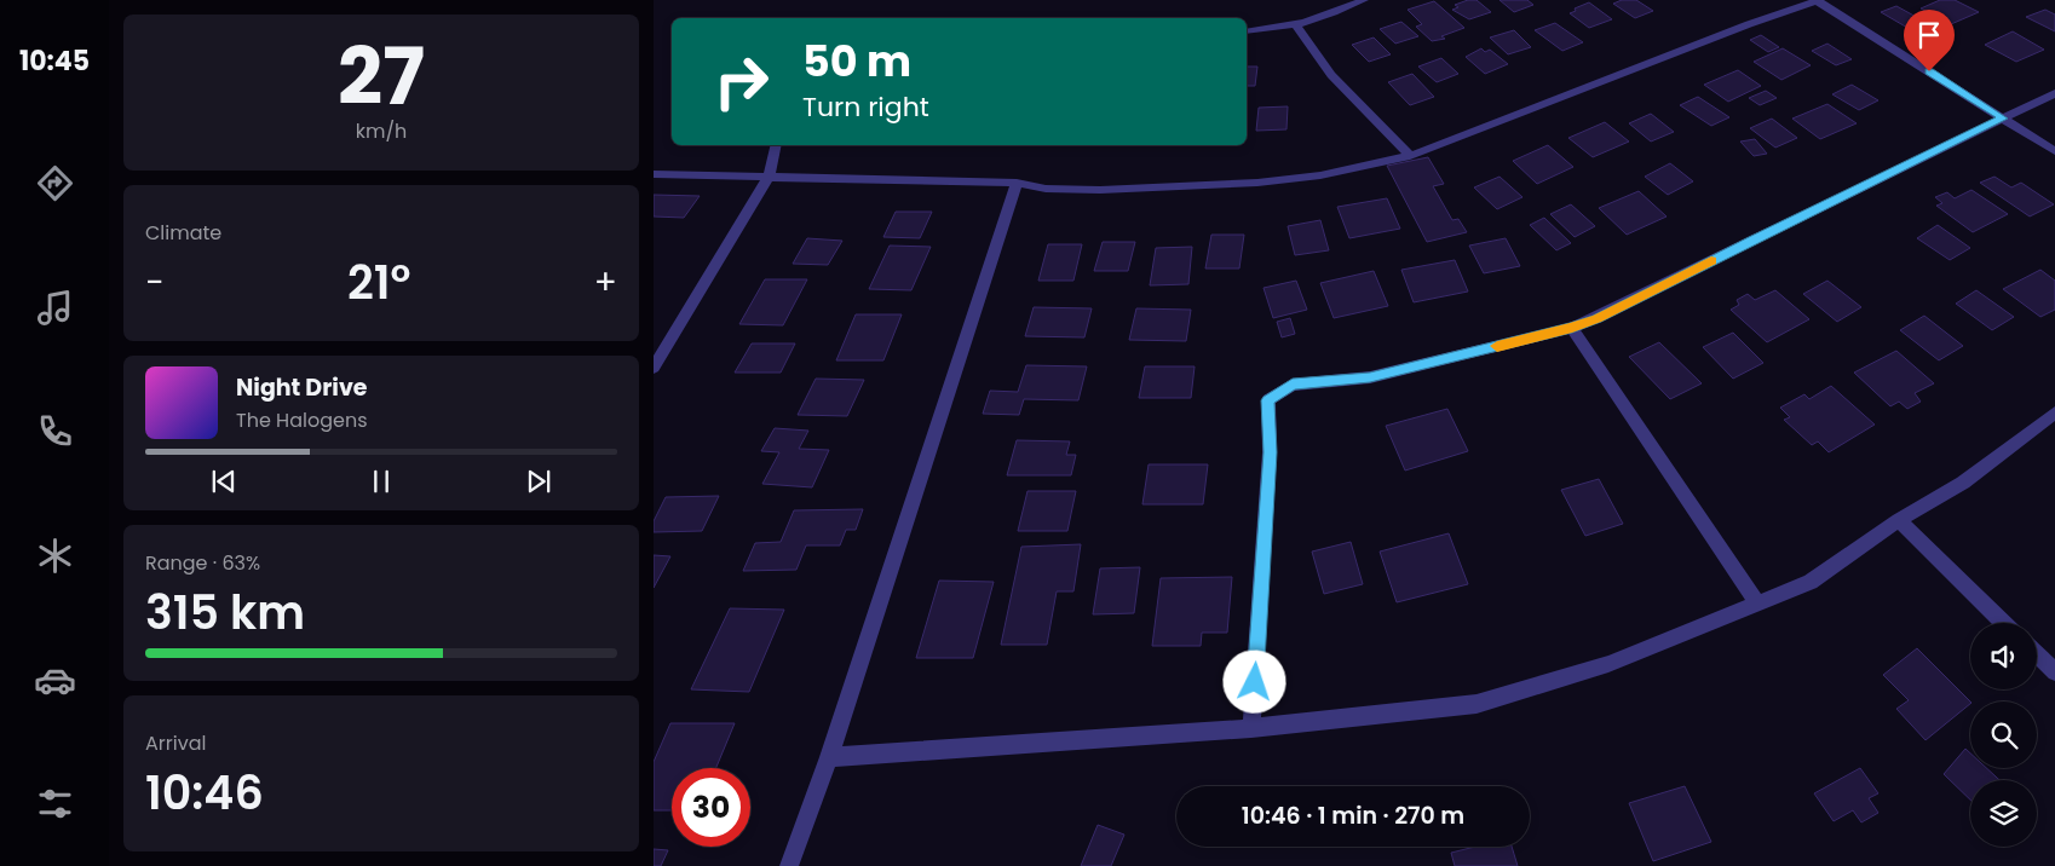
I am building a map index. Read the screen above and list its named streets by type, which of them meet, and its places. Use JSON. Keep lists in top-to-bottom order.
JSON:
{
  "page": {
    "tabs": "10:45",
    "tile": [
      ["27", "km/h"],
      "Climate",
      ["Range · 63%", "315 km"],
      ["Arrival", "10:46"]
    ],
    "turn": ["50 m", "Turn right"],
    "heat": ["−", "21°", "+"],
    "song": ["Night Drive", "The Halogens"],
    "limit": "30",
    "trip": "10:46 · 1 min · 270 m"
  }
}
